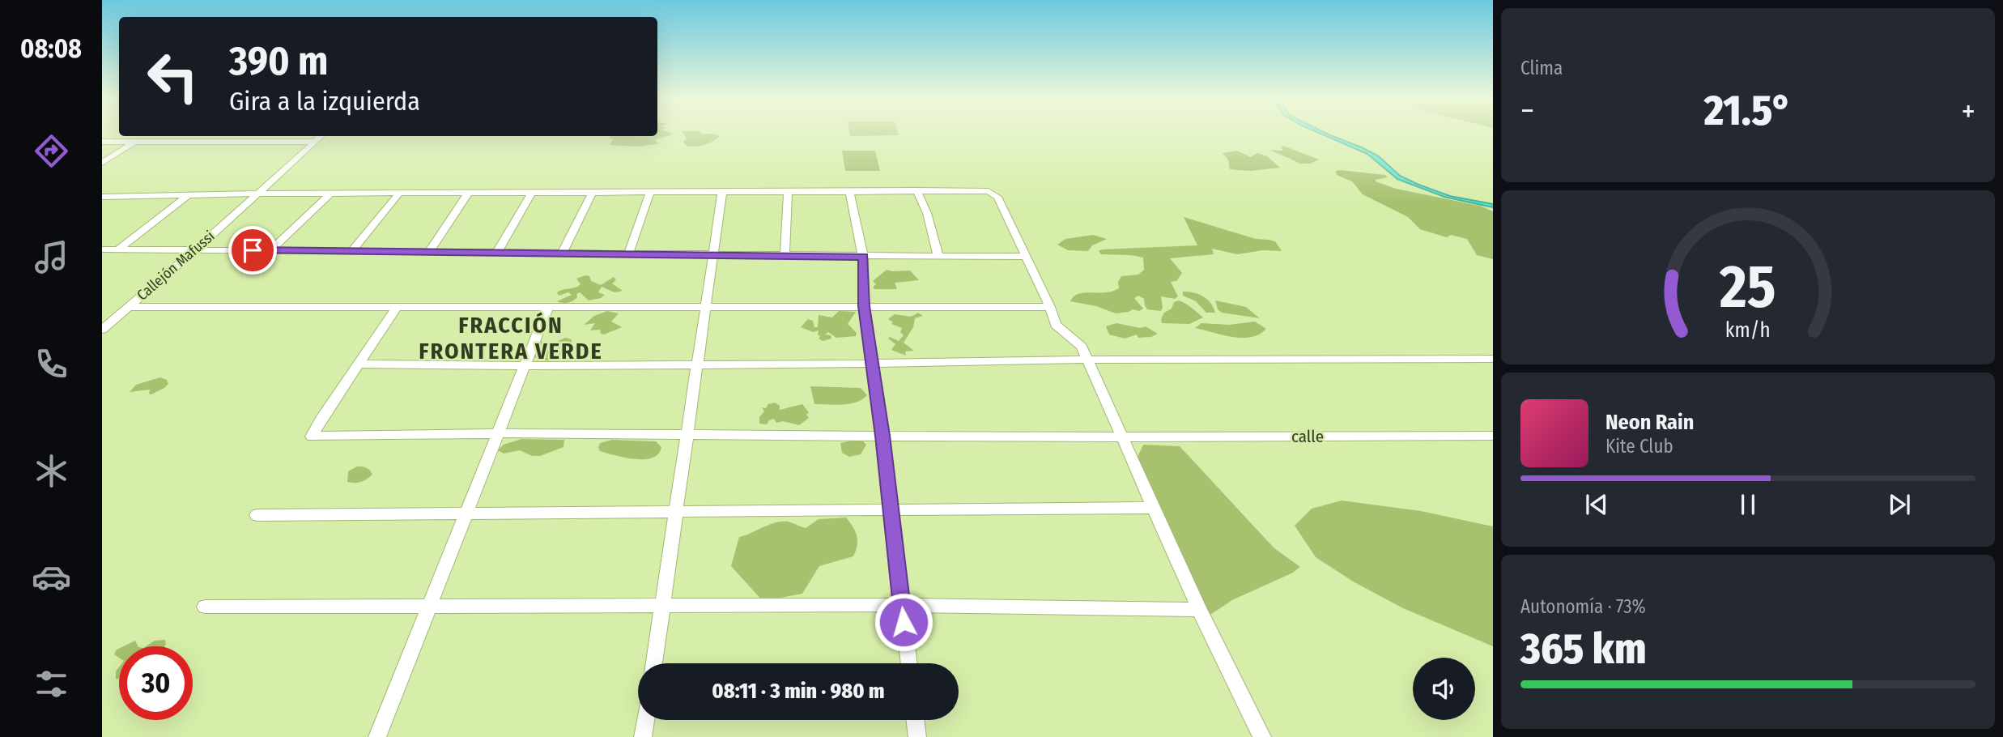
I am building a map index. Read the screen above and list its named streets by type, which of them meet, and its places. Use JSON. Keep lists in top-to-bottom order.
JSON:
{
  "streets": {
    "street": ["Callejón Mafussi", "calle"]
  },
  "districts": ["FRACCIÓN FRONTERA VERDE"],
  "page": {
    "tabs": "08:08",
    "tile": [
      "Clima",
      ["Autonomía · 73%", "365 km"]
    ],
    "turn": ["390 m", "Gira a la izquierda"],
    "heat": ["−", "21.5°", "+"],
    "song": ["Neon Rain", "Kite Club"],
    "limit": "30",
    "trip": "08:11 · 3 min · 980 m",
    "gauge": ["25", "km/h"]
  }
}
